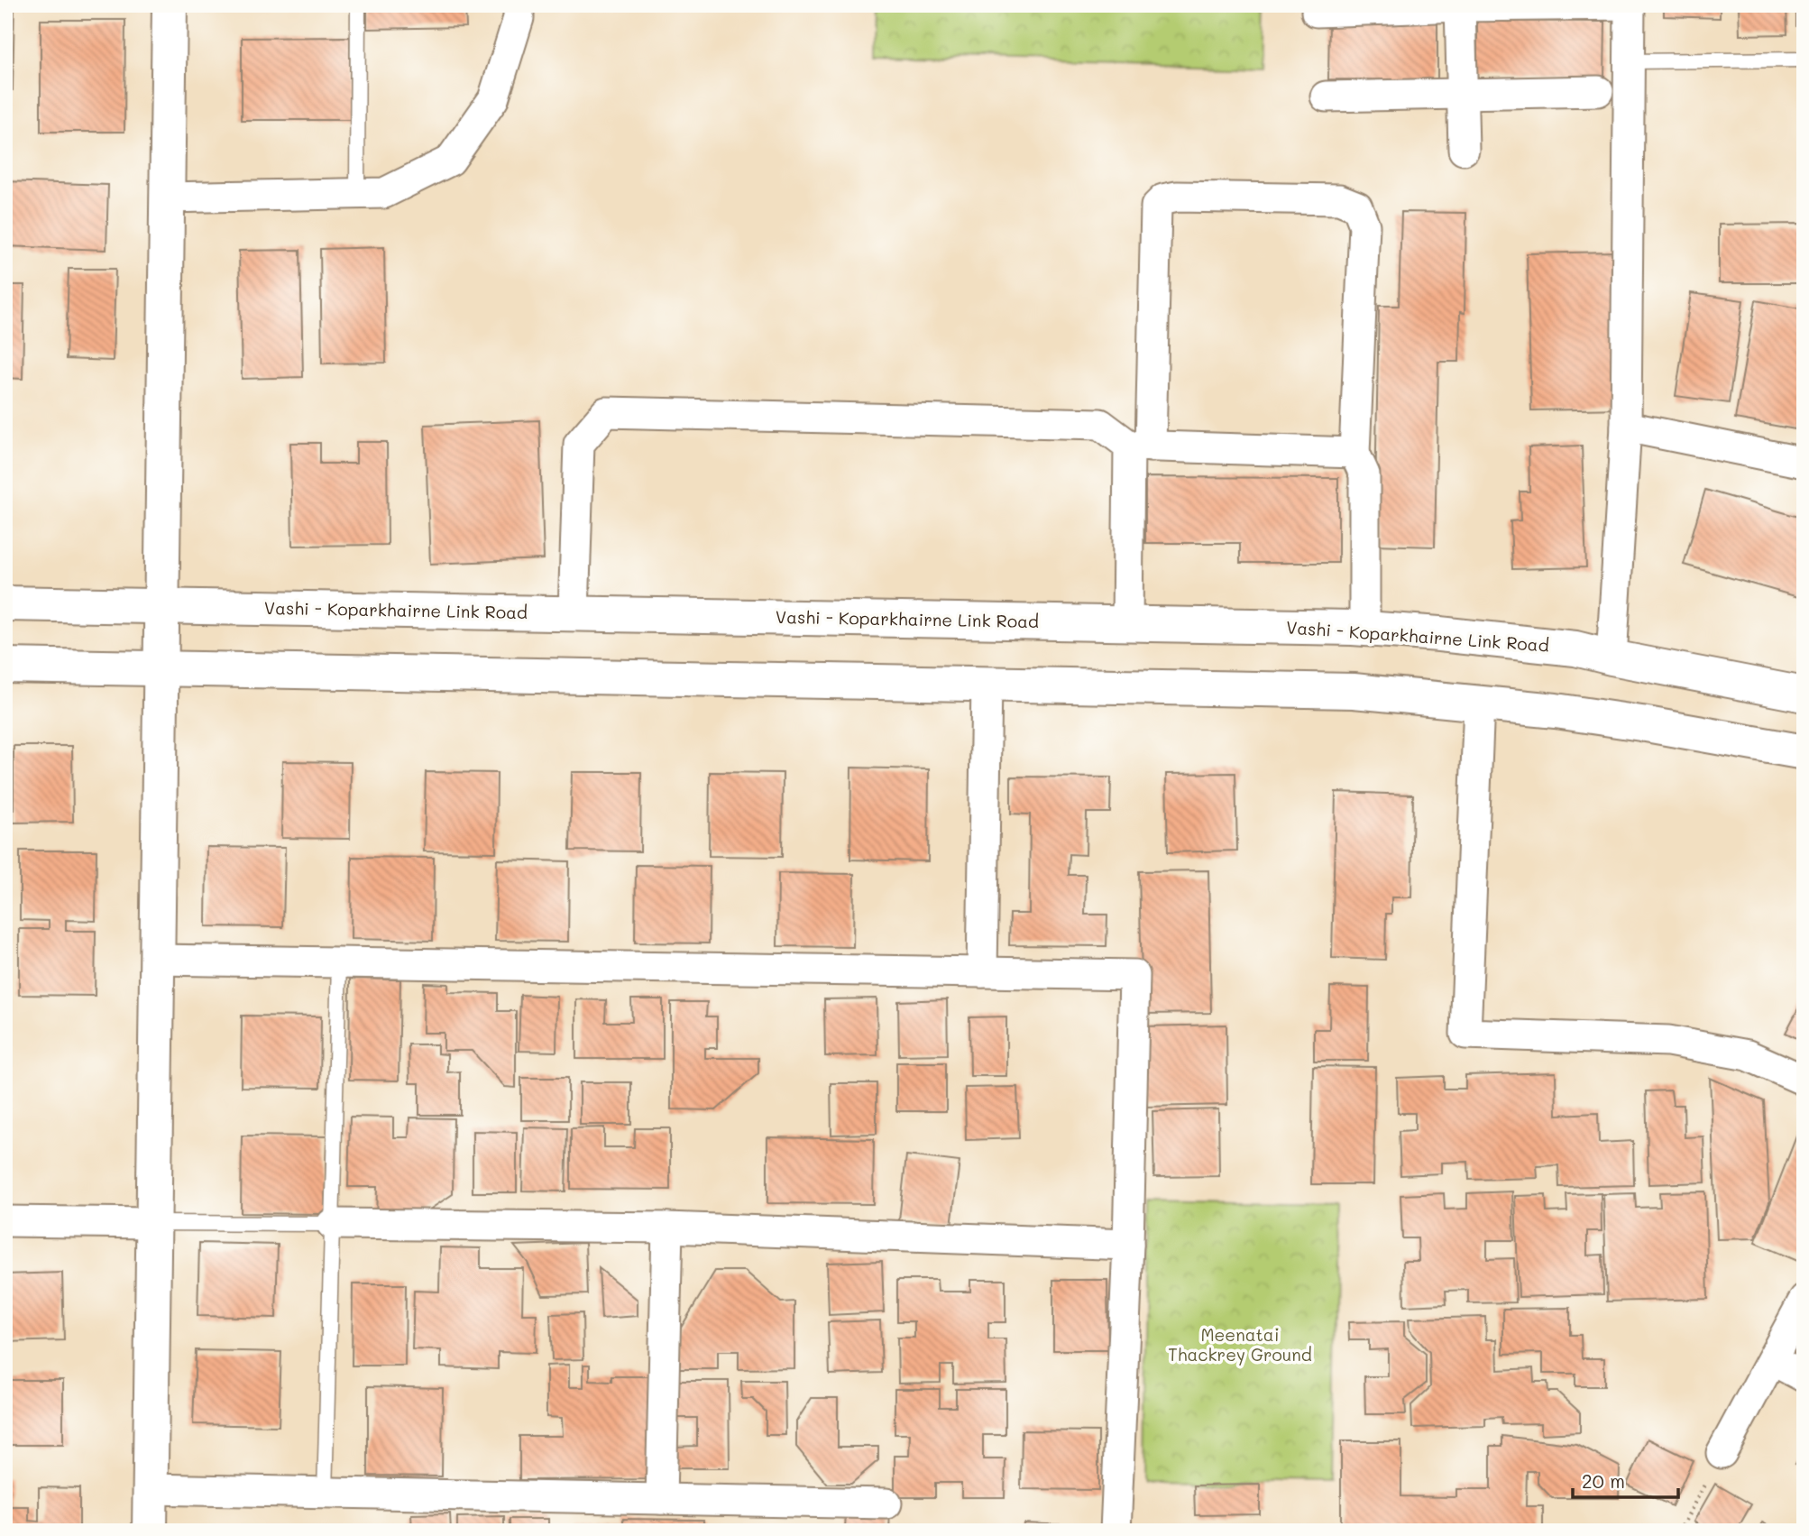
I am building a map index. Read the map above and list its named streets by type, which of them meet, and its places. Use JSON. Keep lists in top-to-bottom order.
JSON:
{
  "streets": {
    "main road": ["Vashi - Koparkhairne Link Road"]
  },
  "parks": ["Meenatai Thackrey Ground"],
  "scale_bar": "20 m"
}
